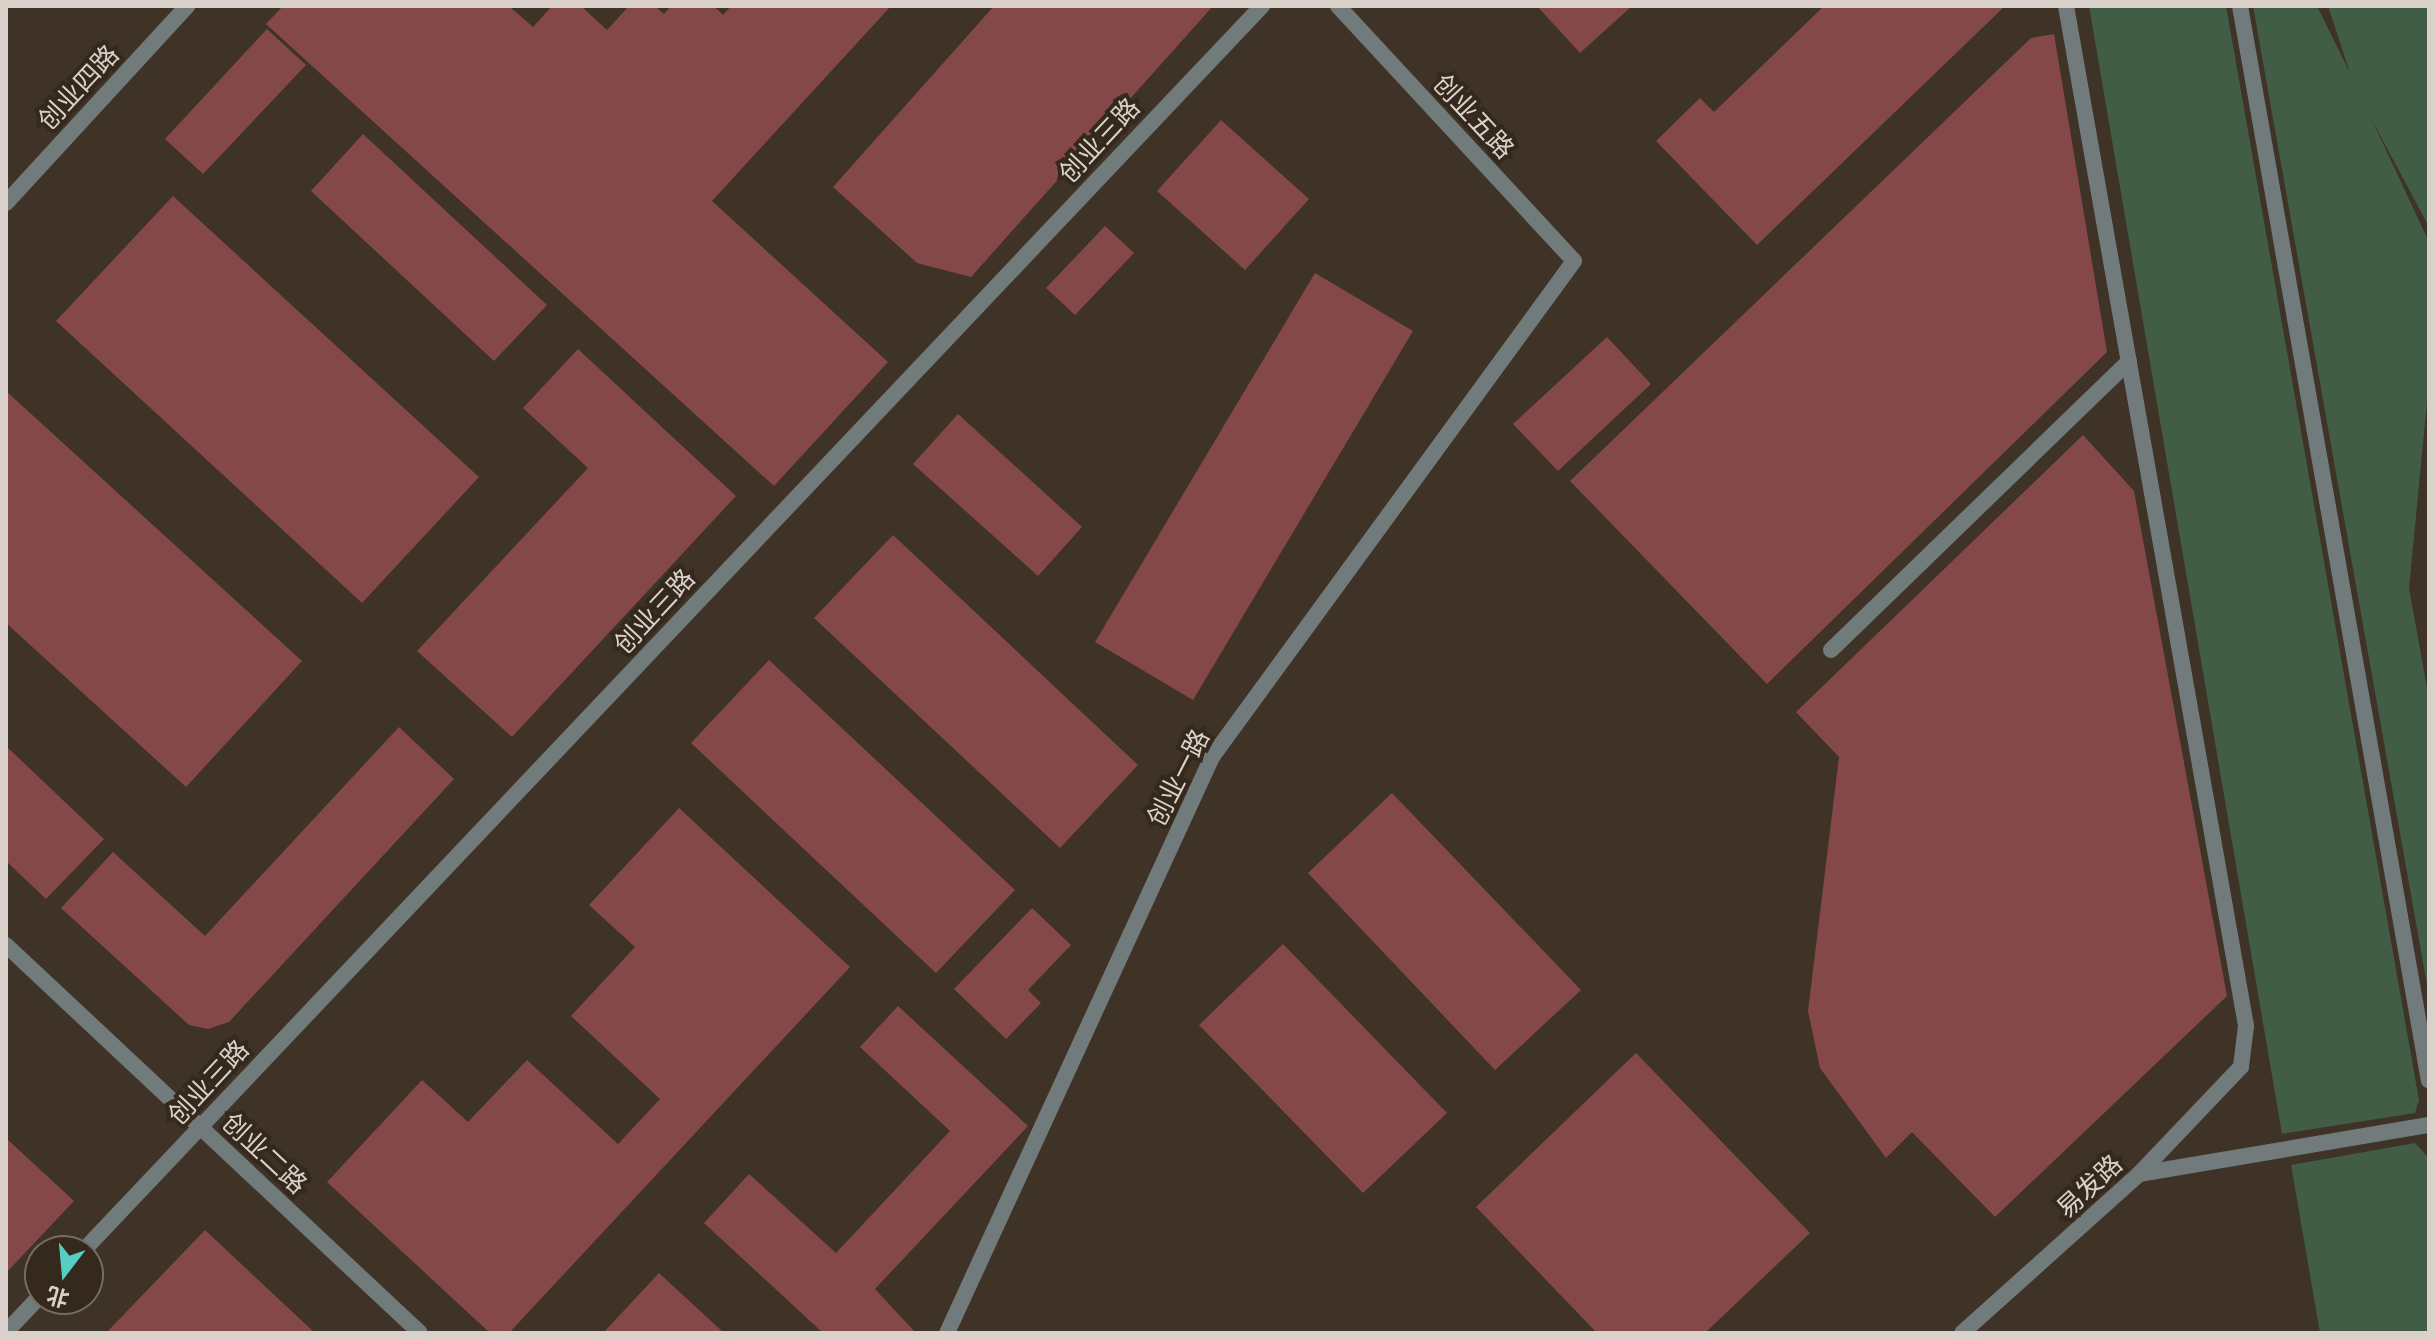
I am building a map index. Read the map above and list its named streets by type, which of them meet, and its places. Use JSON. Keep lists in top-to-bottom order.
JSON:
{
  "streets": {
    "street": [
      "创业四路",
      "创业五路",
      "创业三路",
      "创业一路",
      "创业二路",
      "易发路"
    ]
  },
  "crossings": [
    ["创业五路", "创业一路"],
    ["创业三路", "创业二路"]
  ],
  "north": "bottom"
}
